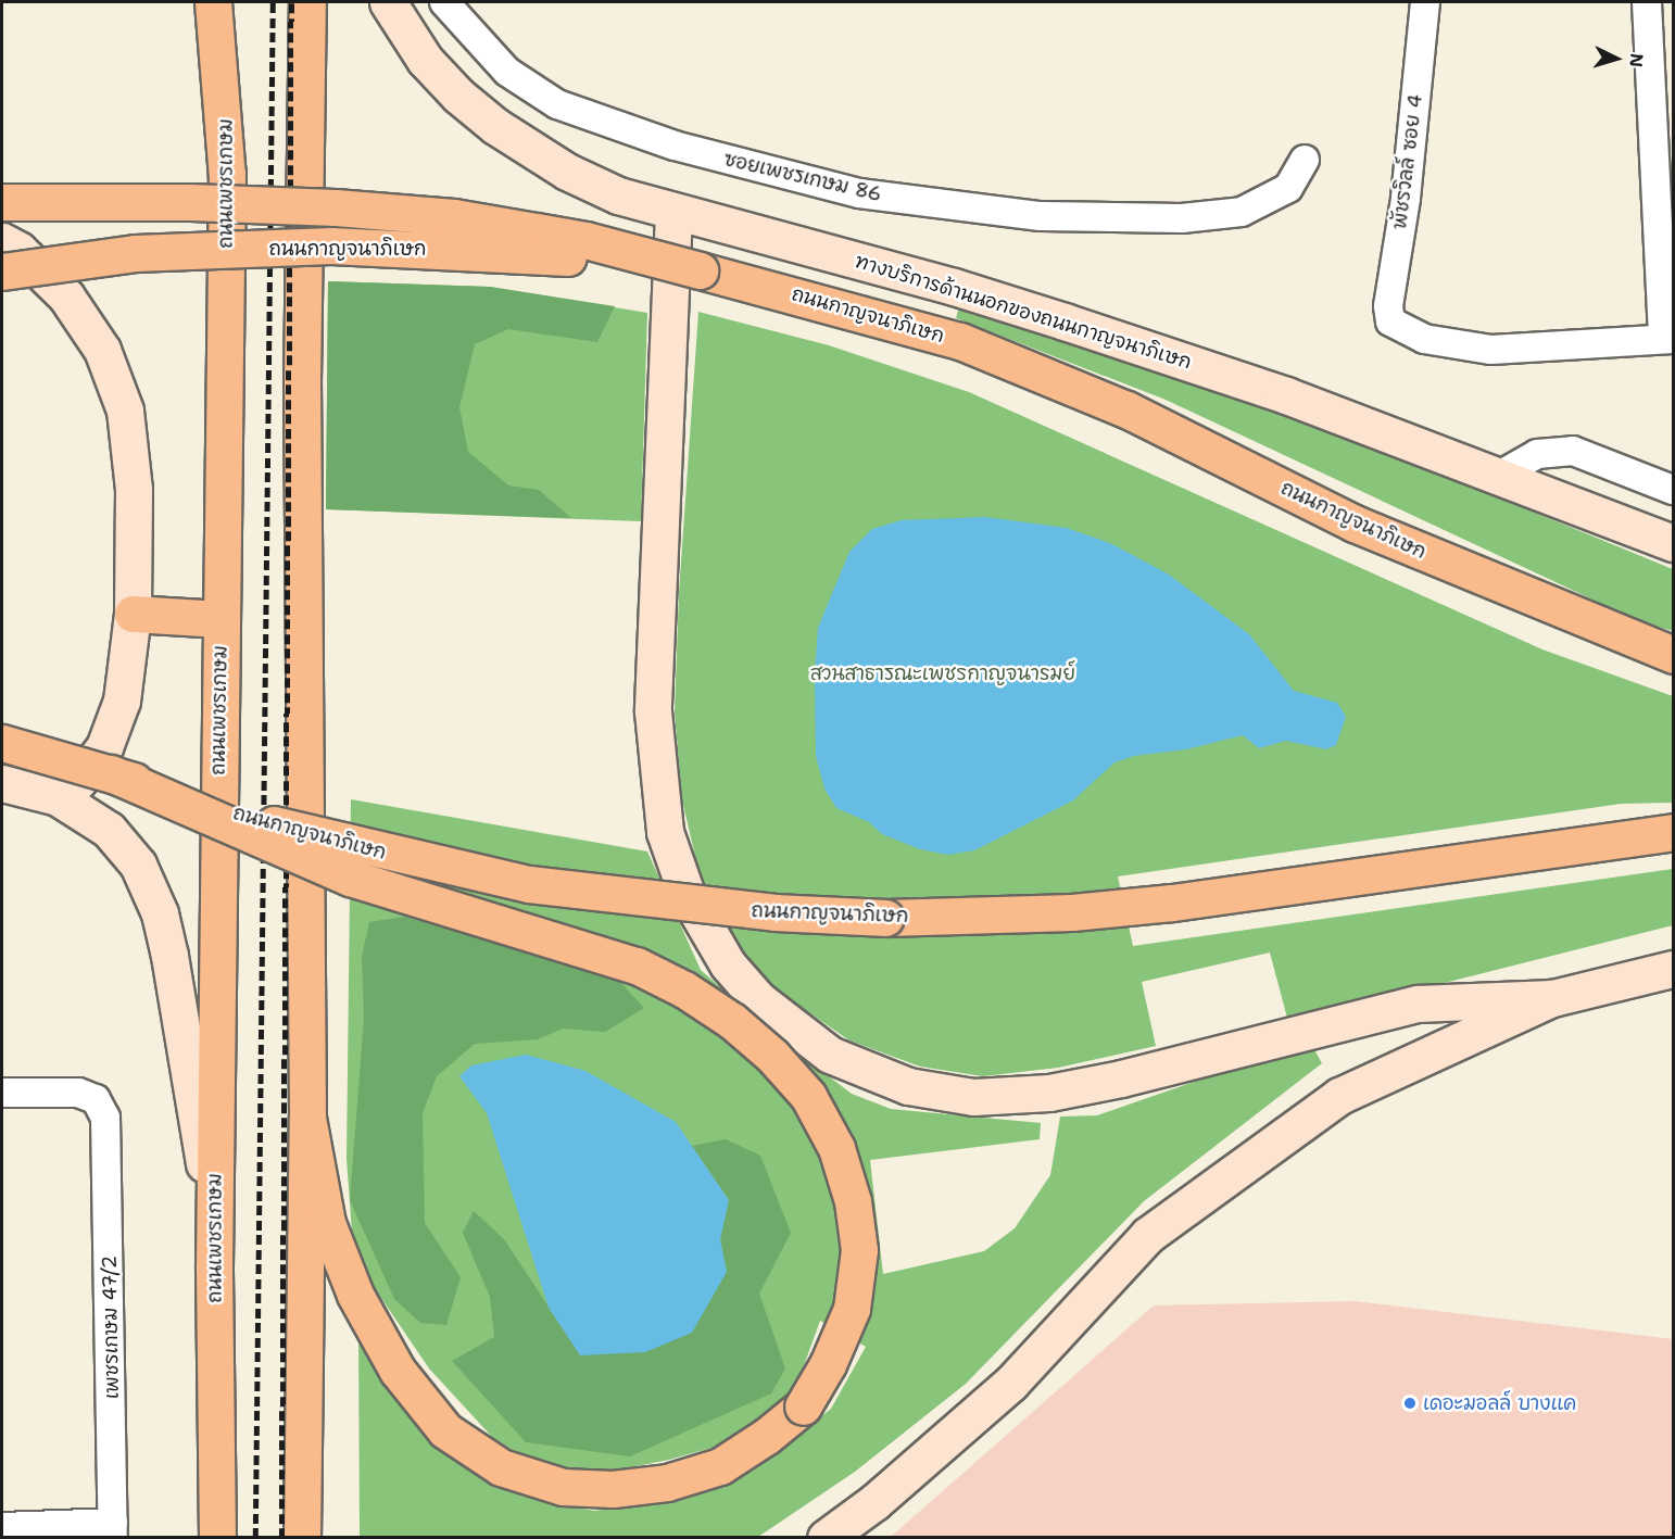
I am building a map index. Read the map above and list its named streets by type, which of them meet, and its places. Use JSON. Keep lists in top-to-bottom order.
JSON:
{
  "streets": {
    "main road": ["ถนนเพชรเกษม", "ถนนกาญจนาภิเษก", "ทางบริการด้านนอกของถนนกาญจนาภิเษก"],
    "street": ["พัชรวิลล์ ซอย 4", "ซอยเพชรเกษม 86", "เพชรเกษม 47/2"]
  },
  "parks": ["สวนสาธารณะเพชรกาญจนารมย์"],
  "places": ["เดอะมอลล์ บางแค"],
  "north": "right"
}
